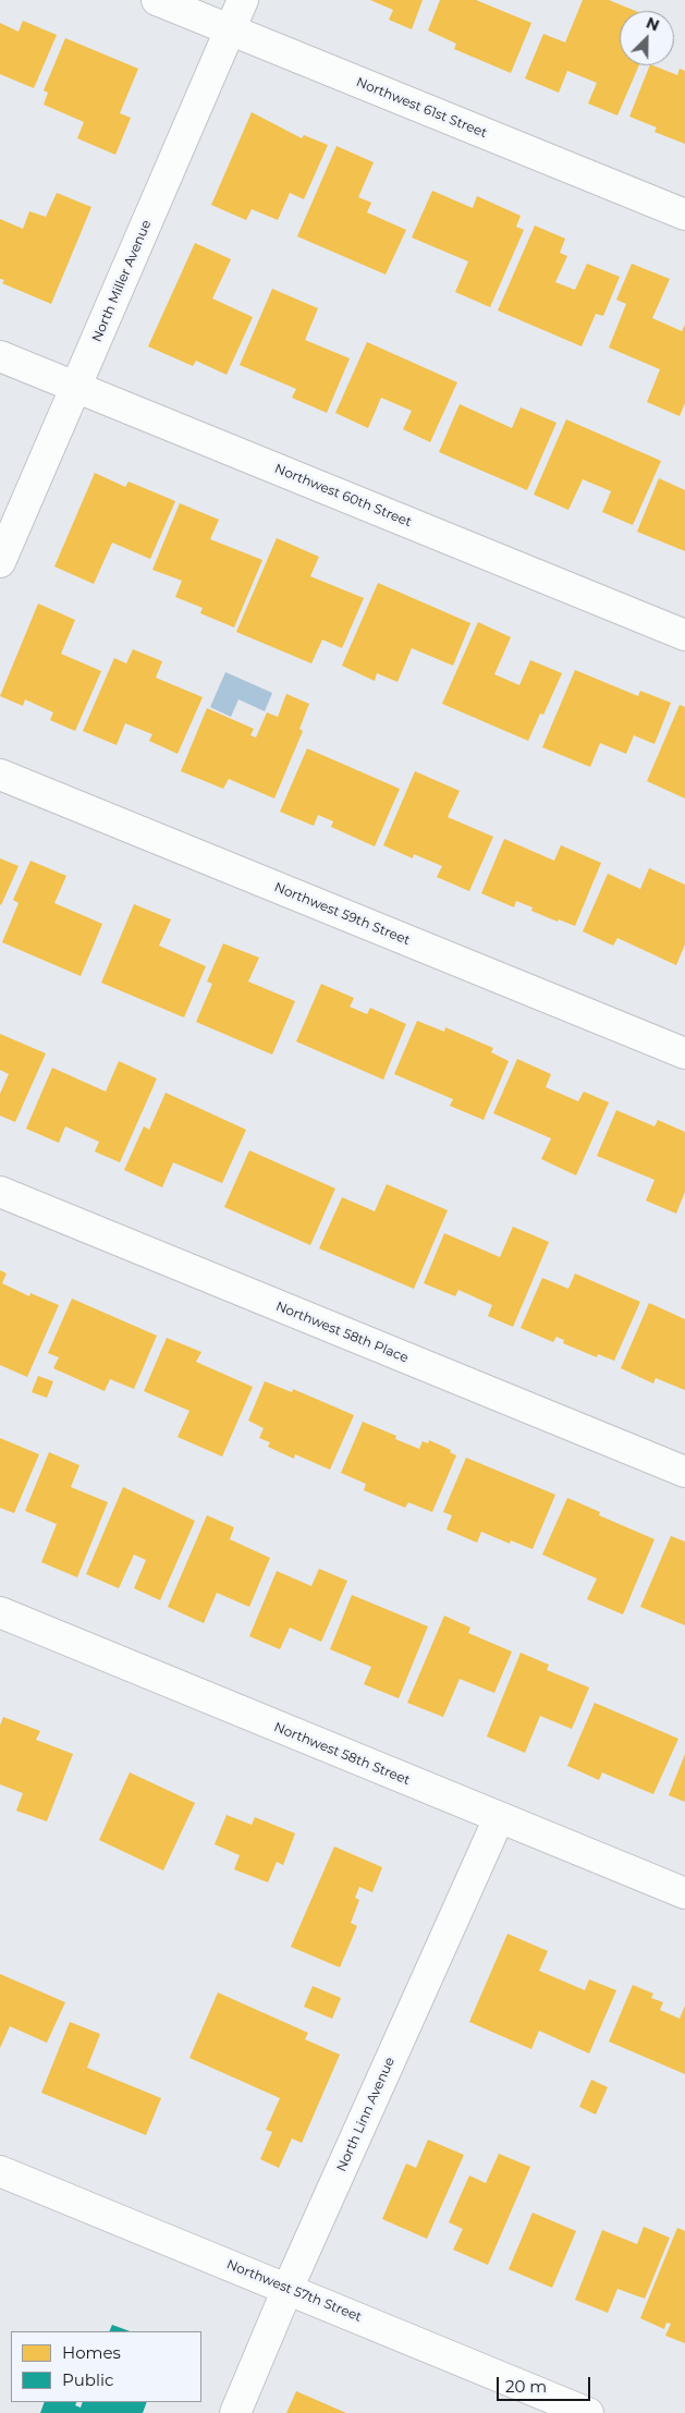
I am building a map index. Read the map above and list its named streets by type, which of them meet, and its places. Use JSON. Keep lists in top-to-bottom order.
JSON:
{
  "streets": {
    "street": [
      "Northwest 61st Street",
      "North Miller Avenue",
      "Northwest 60th Street",
      "Northwest 59th Street",
      "Northwest 58th Place",
      "Northwest 58th Street",
      "North Linn Avenue",
      "Northwest 57th Street"
    ]
  },
  "crossings": [
    ["Northwest 61st Street", "North Miller Avenue"],
    ["North Miller Avenue", "Northwest 60th Street"],
    ["Northwest 58th Street", "North Linn Avenue"],
    ["North Linn Avenue", "Northwest 57th Street"]
  ],
  "legend": ["Homes", "Public"],
  "scale_bar": "20 m",
  "north": "top right"
}
